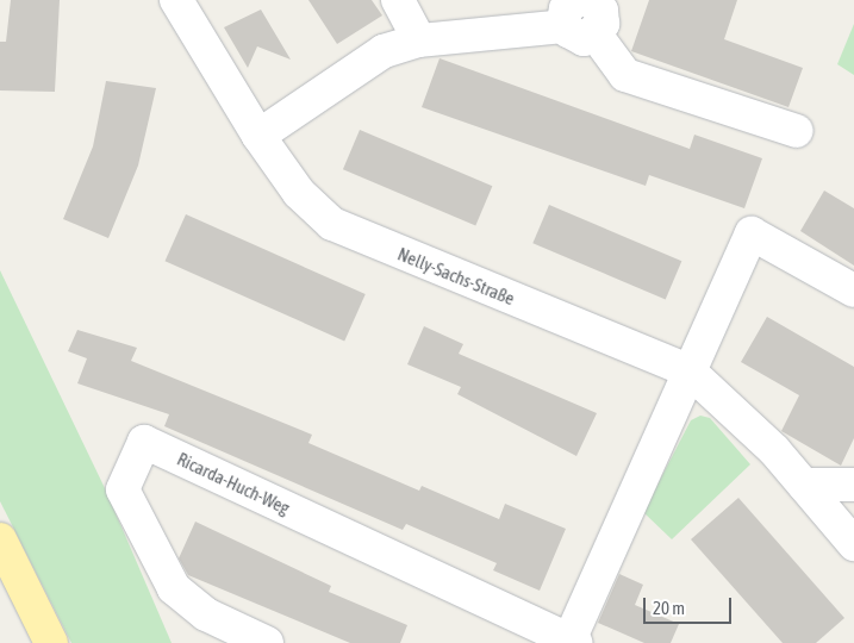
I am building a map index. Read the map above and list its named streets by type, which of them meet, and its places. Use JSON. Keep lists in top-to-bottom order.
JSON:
{
  "streets": {
    "street": ["Nelly-Sachs-Straße", "Ricarda-Huch-Weg"]
  },
  "scale_bar": "20 m"
}
